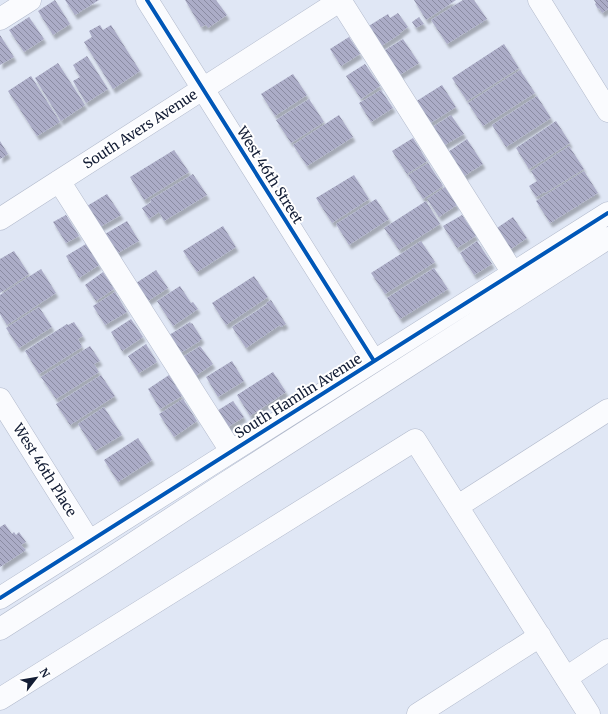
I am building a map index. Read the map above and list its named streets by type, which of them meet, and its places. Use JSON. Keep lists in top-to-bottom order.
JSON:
{
  "streets": {
    "street": [
      "South Avers Avenue",
      "West 46th Street",
      "South Hamlin Avenue",
      "West 46th Place"
    ]
  },
  "crossings": [
    ["South Avers Avenue", "West 46th Street"],
    ["West 46th Street", "South Hamlin Avenue"],
    ["South Hamlin Avenue", "West 46th Place"]
  ],
  "north": "top right"
}
